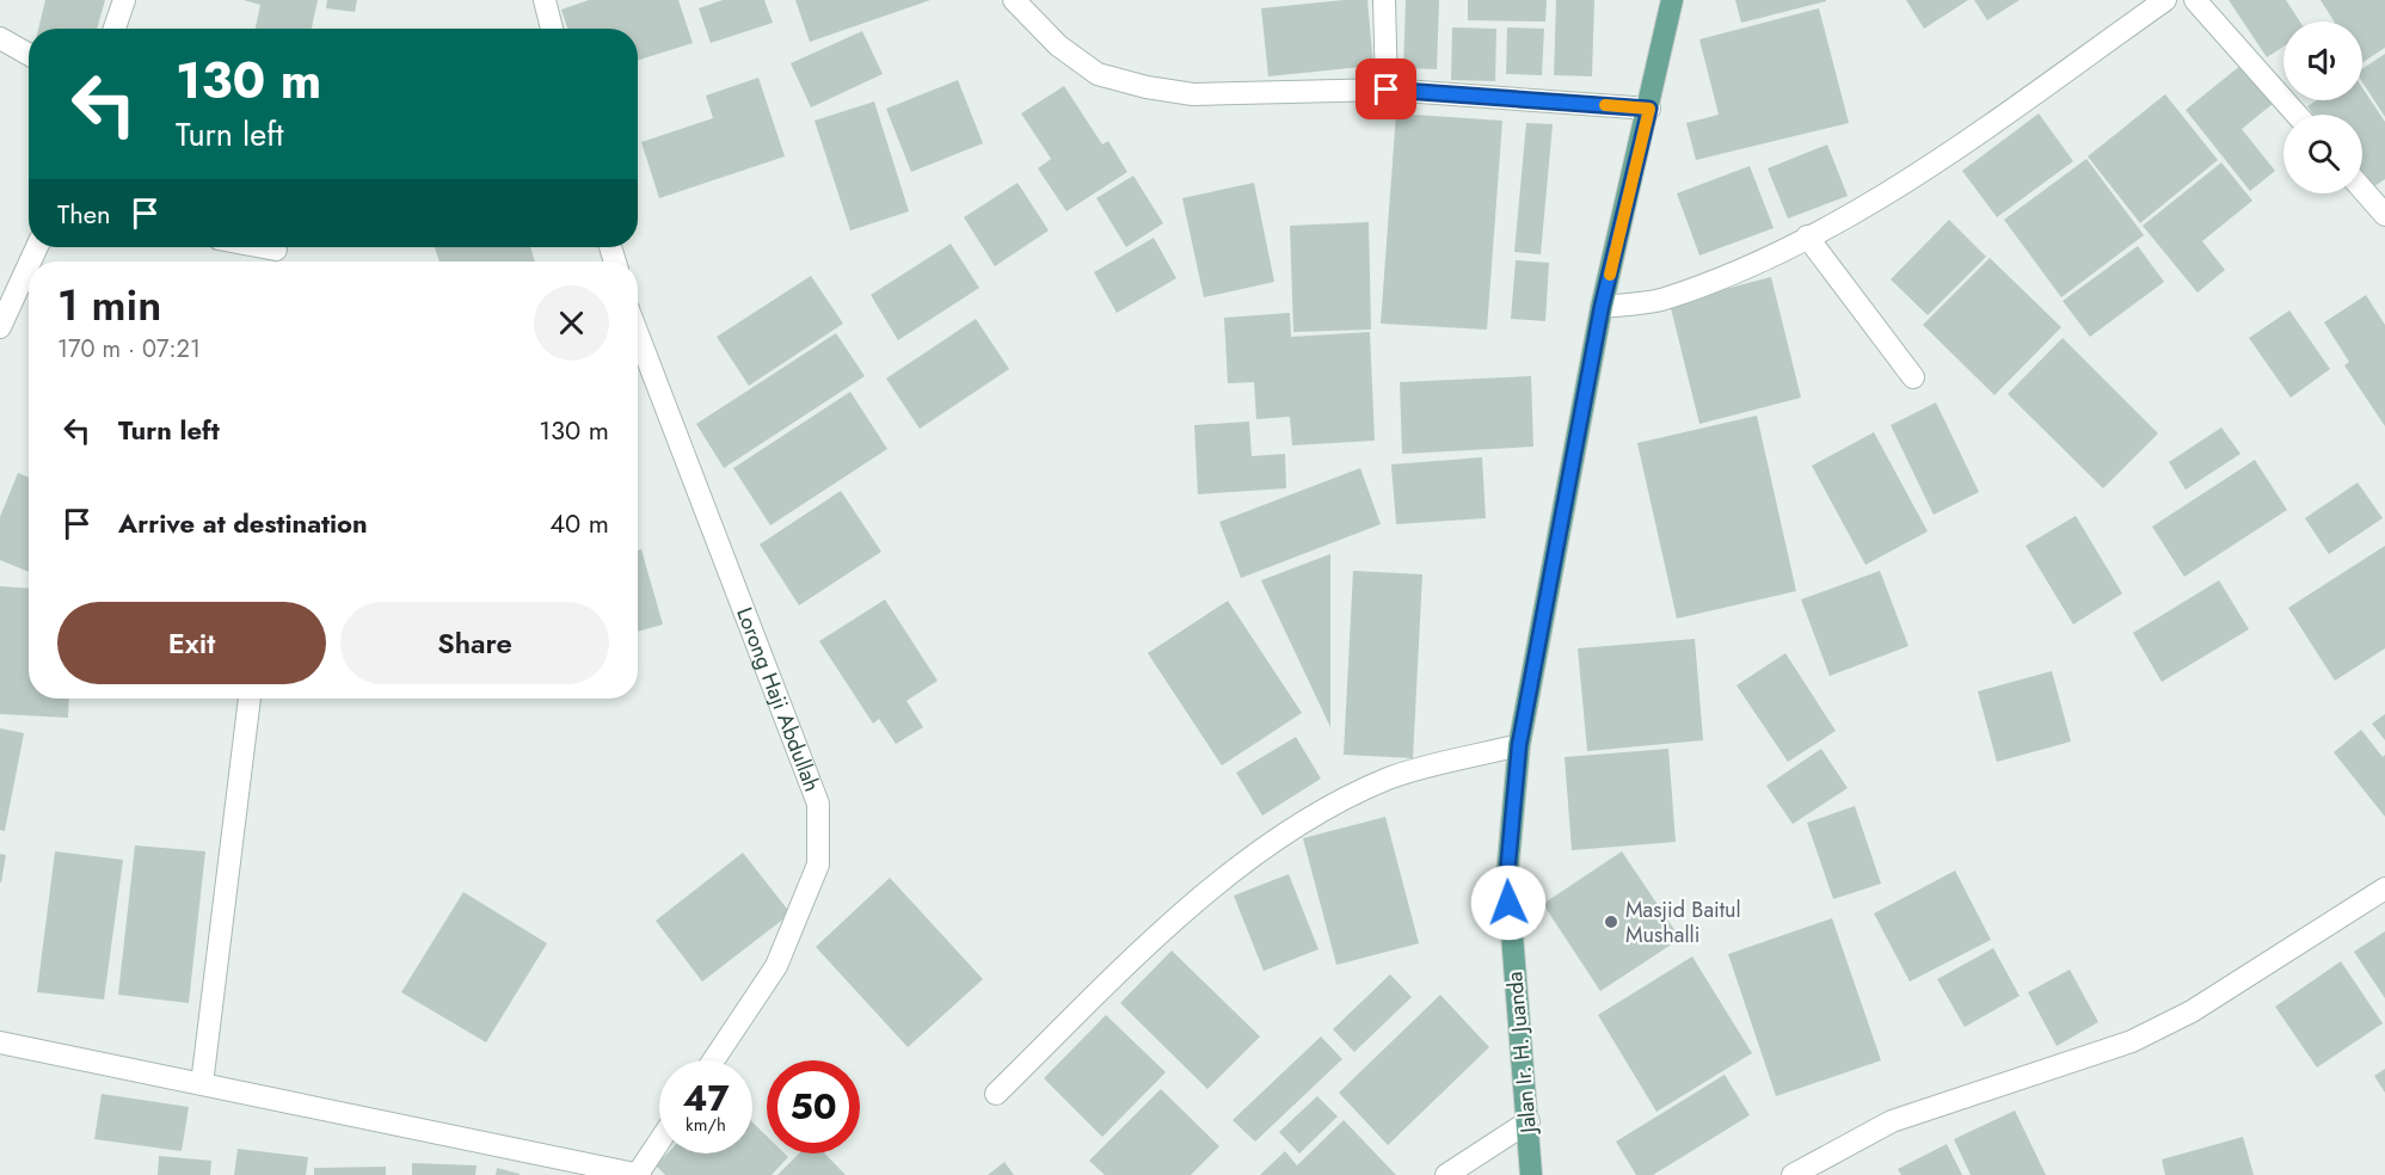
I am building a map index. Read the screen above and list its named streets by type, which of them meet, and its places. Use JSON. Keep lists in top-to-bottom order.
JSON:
{
  "streets": {
    "main road": ["Jalan Ir. H. Juanda"],
    "street": ["Lorong Haji Abdullah"]
  },
  "places": ["Masjid Baitul Mushalli"],
  "page": {
    "turn": ["130 m", "Turn left"],
    "then": "Then",
    "heading": ["1 min", "170 m · 07:21"],
    "list": [
      {
        "name": "Turn left",
        "value": "130 m"
      },
      {
        "name": "Arrive at destination",
        "value": "40 m"
      }
    ],
    "buttons": ["Exit", "Share"],
    "speed": "47 km/h",
    "limit": "50"
  }
}
